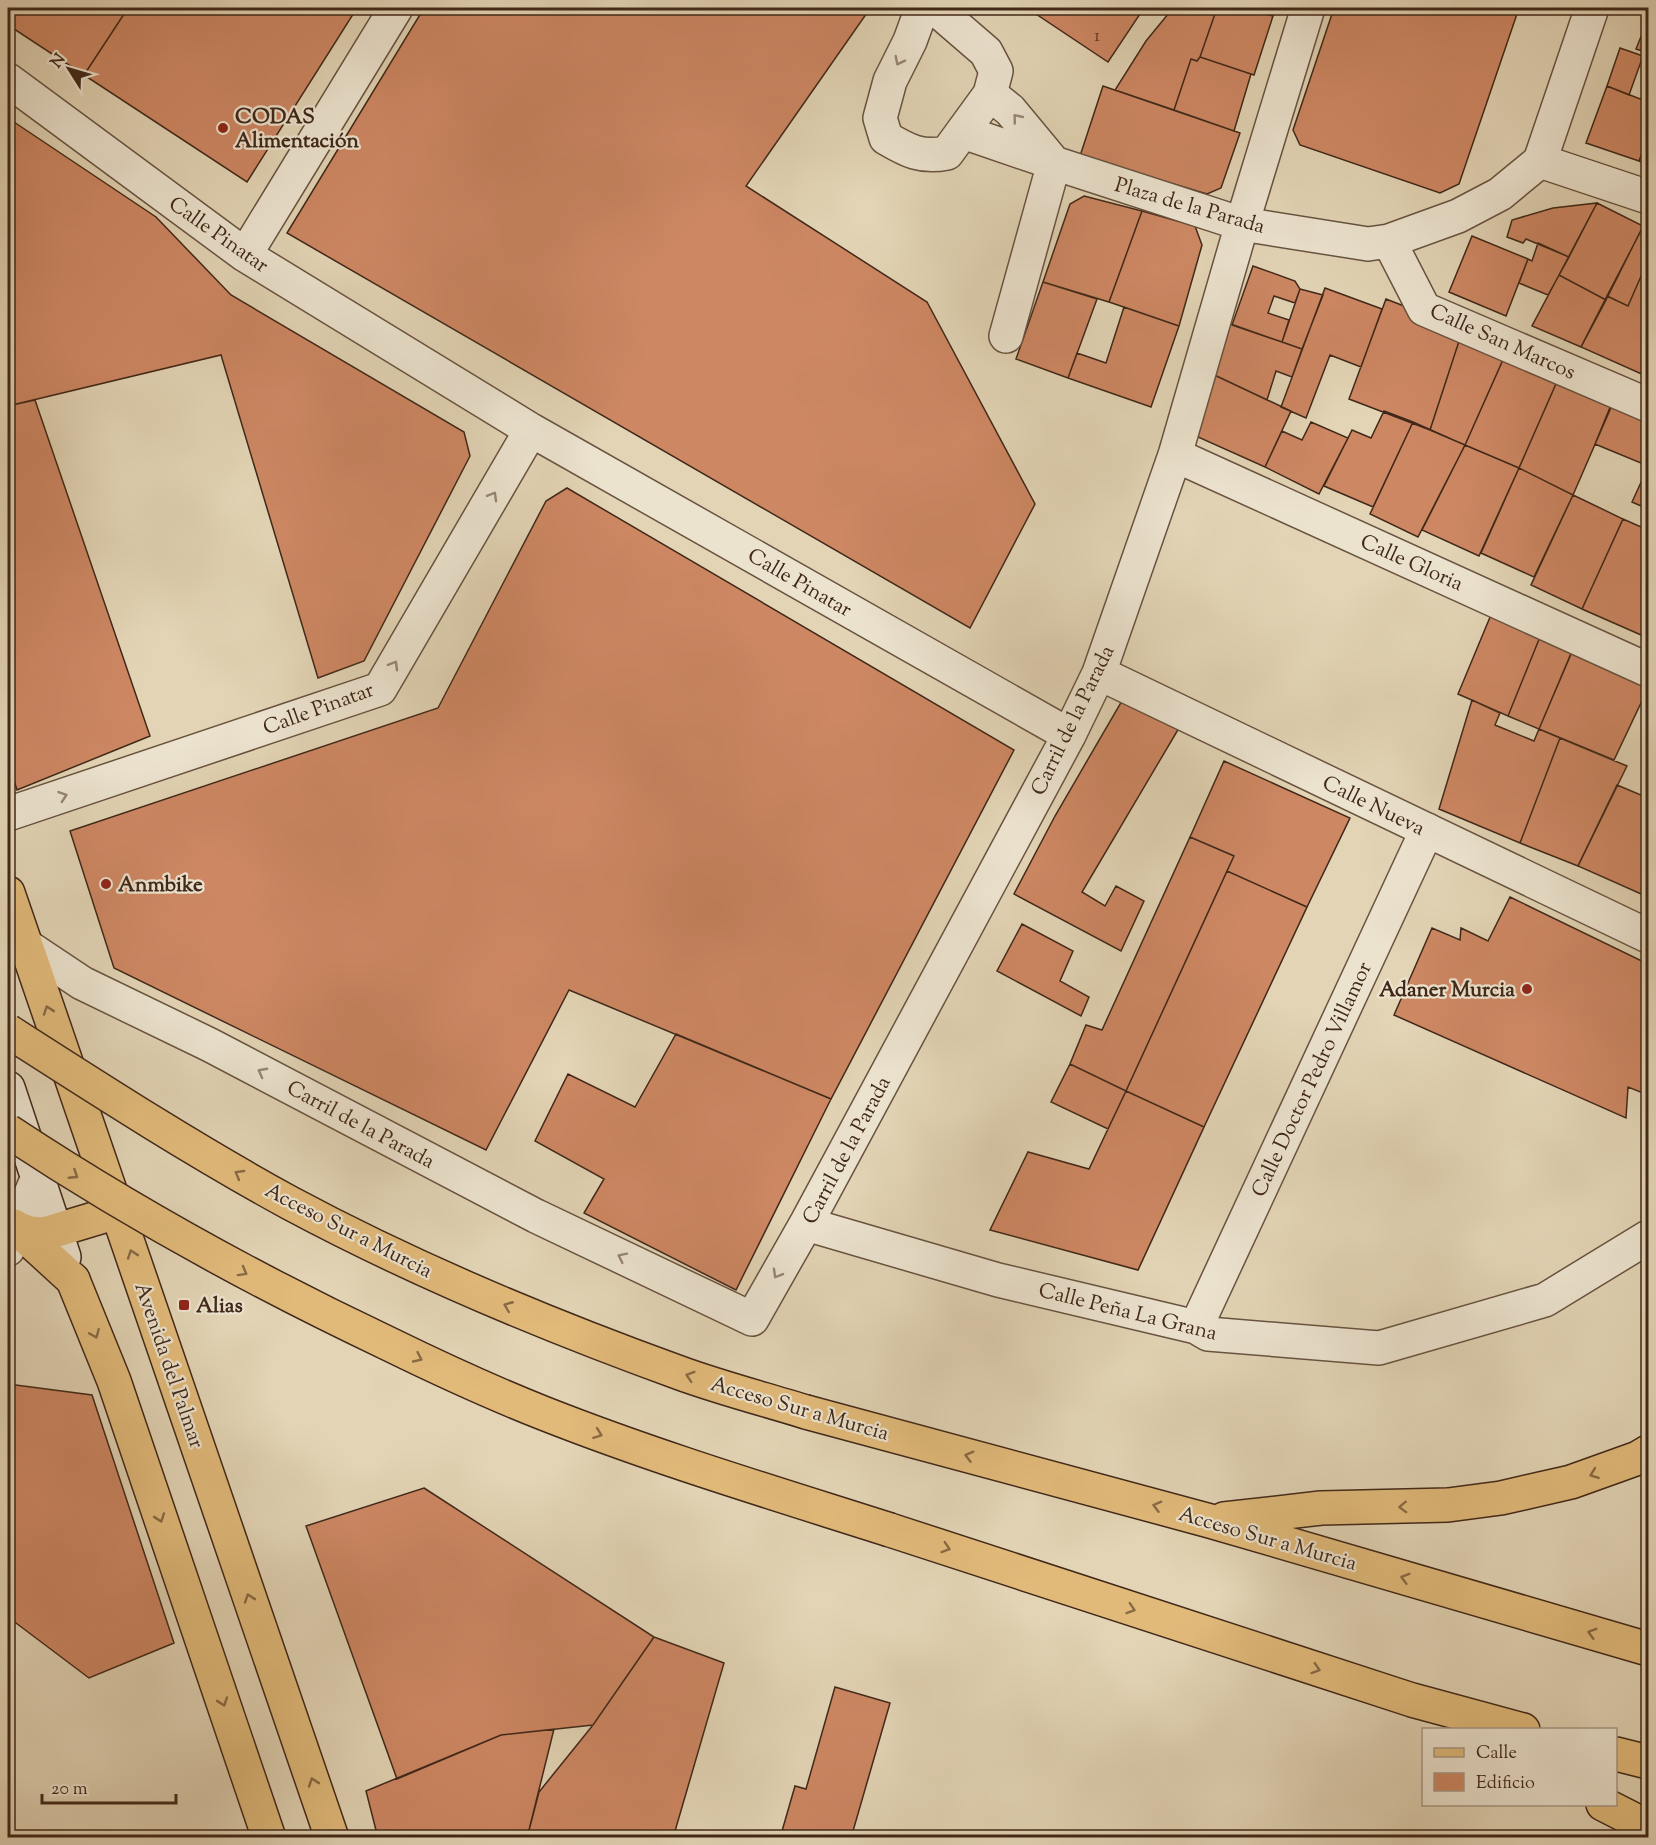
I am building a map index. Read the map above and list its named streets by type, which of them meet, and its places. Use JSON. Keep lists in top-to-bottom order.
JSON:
{
  "streets": {
    "main road": ["Acceso Sur a Murcia", "Avenida del Palmar"],
    "street": [
      "Plaza de la Parada",
      "Calle Pinatar",
      "Calle San Marcos",
      "Calle Gloria",
      "Carril de la Parada",
      "Calle Nueva",
      "Calle Doctor Pedro Villamor",
      "Calle Peña La Grana"
    ]
  },
  "crossings": [
    ["Plaza de la Parada", "Calle San Marcos"],
    ["Plaza de la Parada", "Carril de la Parada"],
    ["Calle Pinatar", "Carril de la Parada"],
    ["Calle Gloria", "Carril de la Parada"],
    ["Carril de la Parada", "Calle Nueva"],
    ["Carril de la Parada", "Calle Peña La Grana"],
    ["Carril de la Parada", "Avenida del Palmar"],
    ["Calle Nueva", "Calle Doctor Pedro Villamor"],
    ["Calle Doctor Pedro Villamor", "Calle Peña La Grana"]
  ],
  "one_way": ["Carril de la Parada"],
  "places": {
    "other": ["CODAS Alimentación", "Anmbike", "Adaner Murcia"],
    "transit": ["Alias"]
  },
  "house_numbers": ["1"],
  "legend": ["Calle", "Edificio"],
  "scale_bar": "20 m",
  "north": "top left"
}
